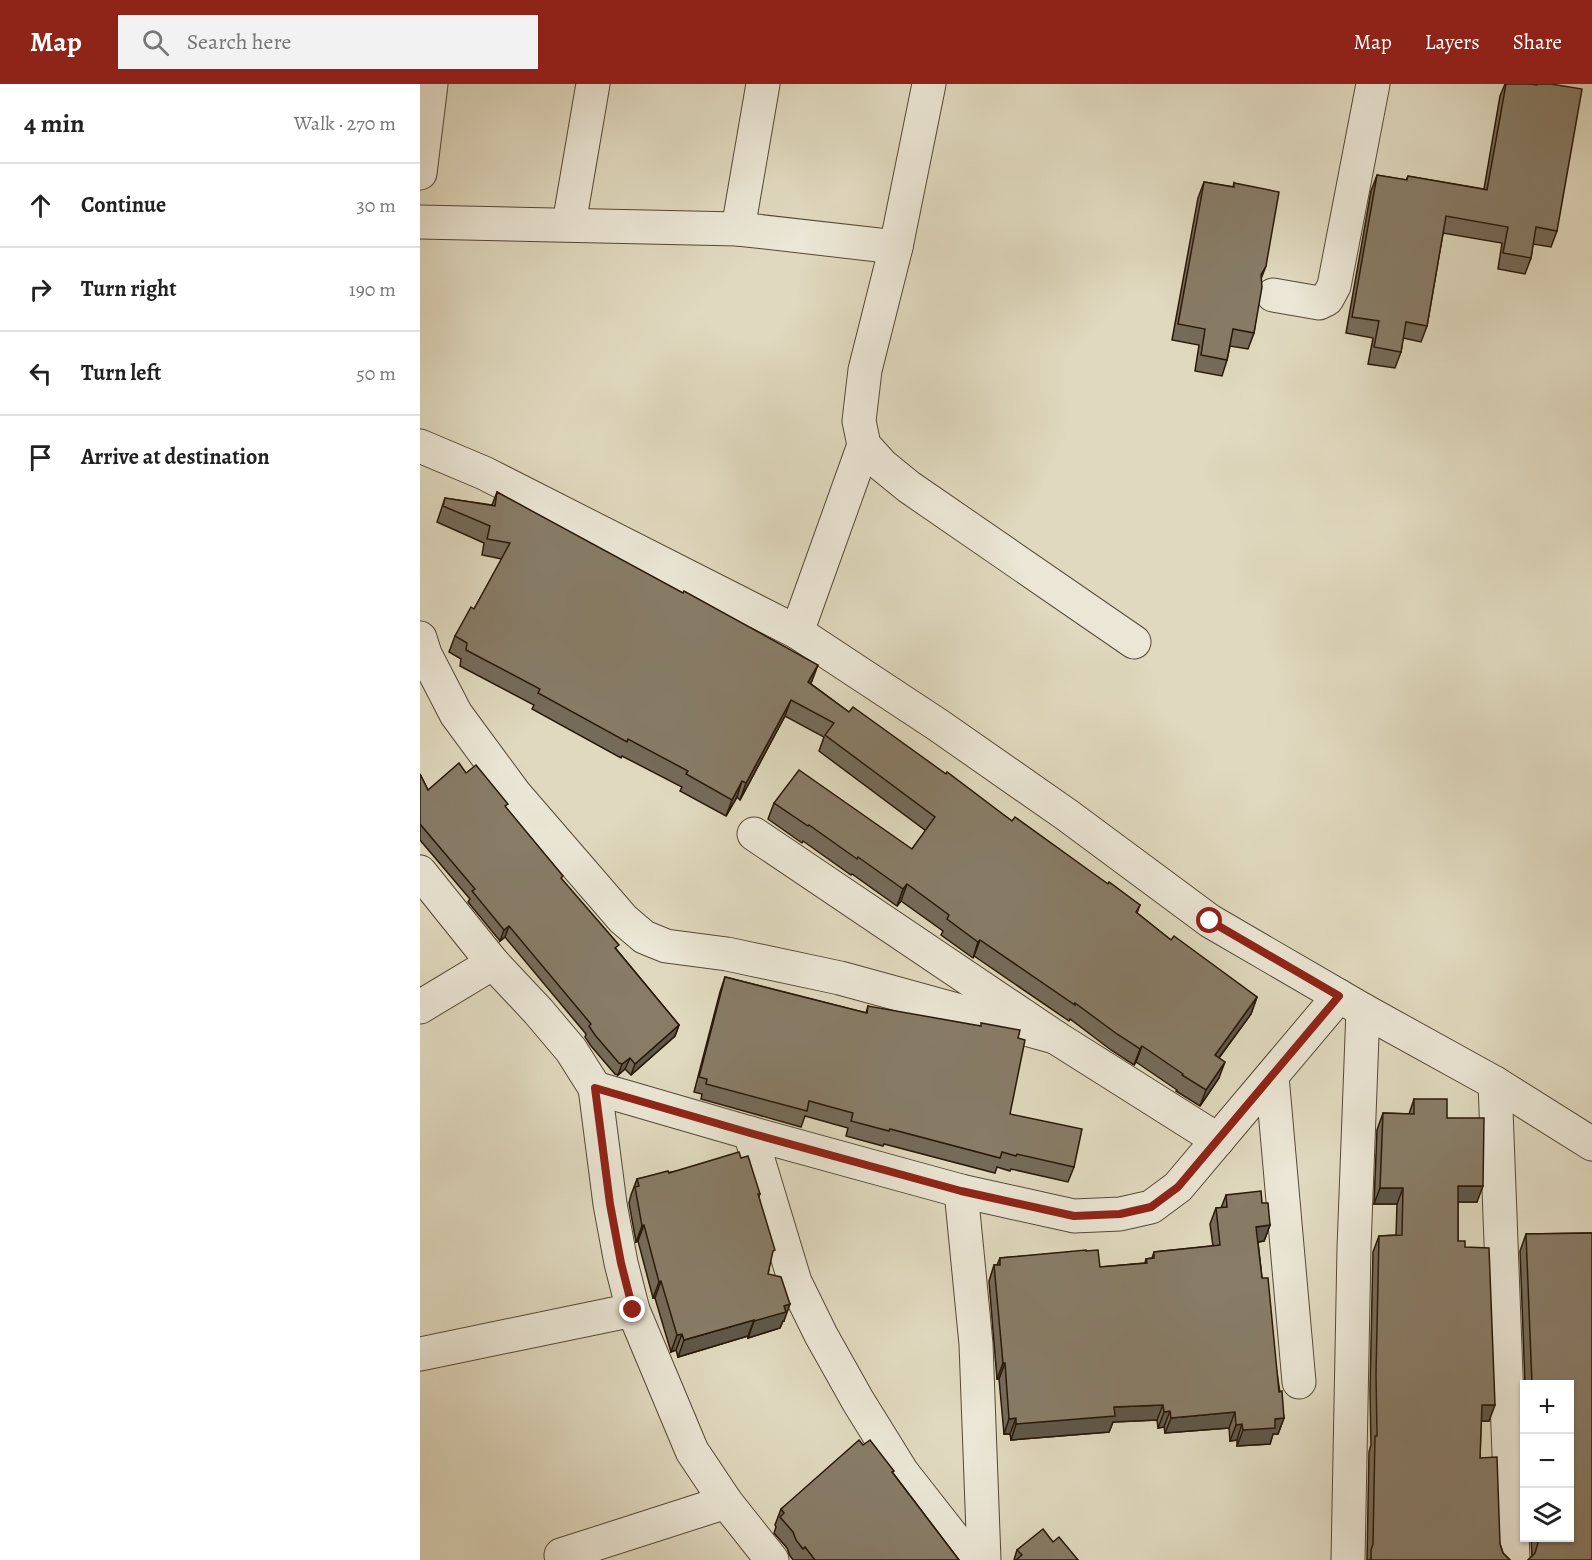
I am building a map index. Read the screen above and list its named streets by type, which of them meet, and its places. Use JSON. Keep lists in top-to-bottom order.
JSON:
{
  "page": {
    "header": "Map",
    "search": "Search here",
    "nav": ["Map", "Layers", "Share"],
    "heading": ["4 min", "Walk · 270 m"],
    "list": [
      ["Continue", "30 m"],
      ["Turn right", "190 m"],
      ["Turn left", "50 m"],
      "Arrive at destination"
    ],
    "map_buttons": ["+", "−"]
  }
}
